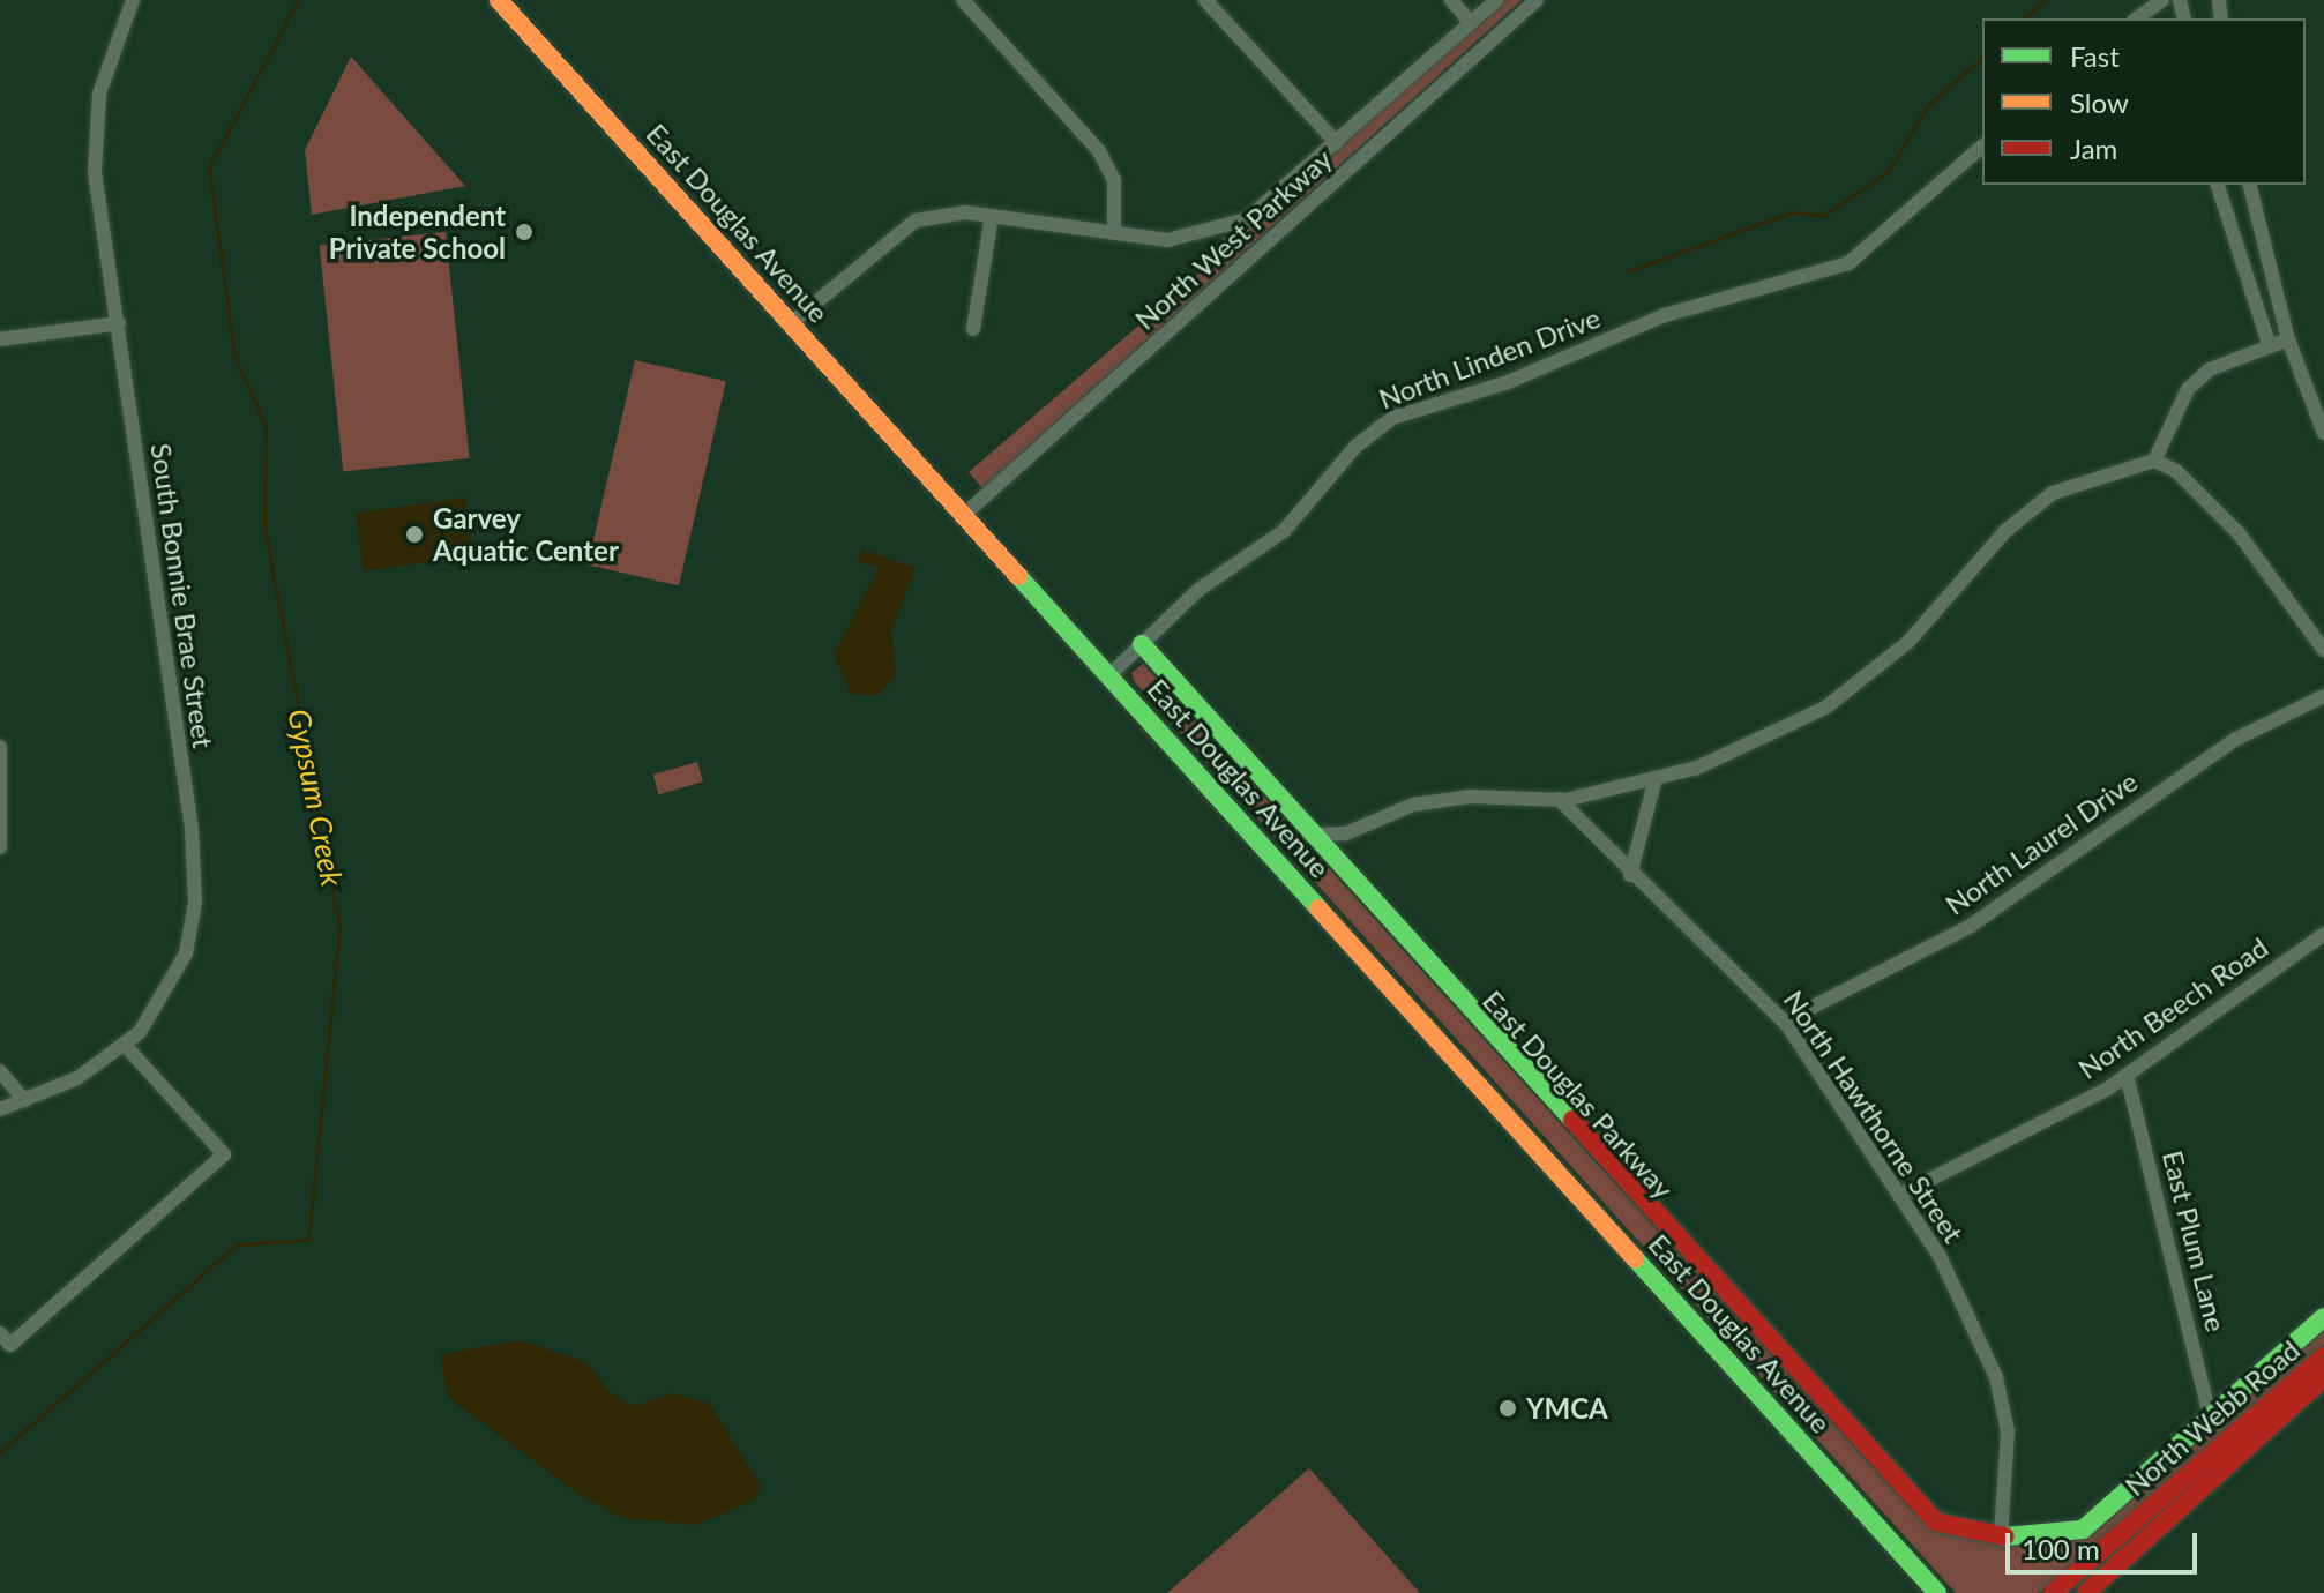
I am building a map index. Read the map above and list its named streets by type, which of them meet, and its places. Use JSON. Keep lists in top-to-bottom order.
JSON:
{
  "streets": {
    "street": [
      "East Douglas Avenue",
      "North West Parkway",
      "North Linden Drive",
      "South Bonnie Brae Street",
      "North Laurel Drive",
      "North Beech Road",
      "East Douglas Parkway",
      "North Hawthorne Street",
      "East Plum Lane",
      "North Webb Road"
    ]
  },
  "crossings": [
    ["East Douglas Avenue", "North West Parkway"],
    ["East Douglas Avenue", "North Linden Drive"],
    ["North Linden Drive", "East Douglas Parkway"],
    ["North Laurel Drive", "North Hawthorne Street"],
    ["North Beech Road", "North Hawthorne Street"],
    ["North Beech Road", "East Plum Lane"],
    ["East Douglas Parkway", "North Hawthorne Street"],
    ["East Douglas Parkway", "East Plum Lane"]
  ],
  "water": ["Gypsum Creek"],
  "places": ["Independent Private School", "Garvey Aquatic Center", "YMCA"],
  "legend": ["Fast", "Slow", "Jam"],
  "scale_bar": "100 m"
}
